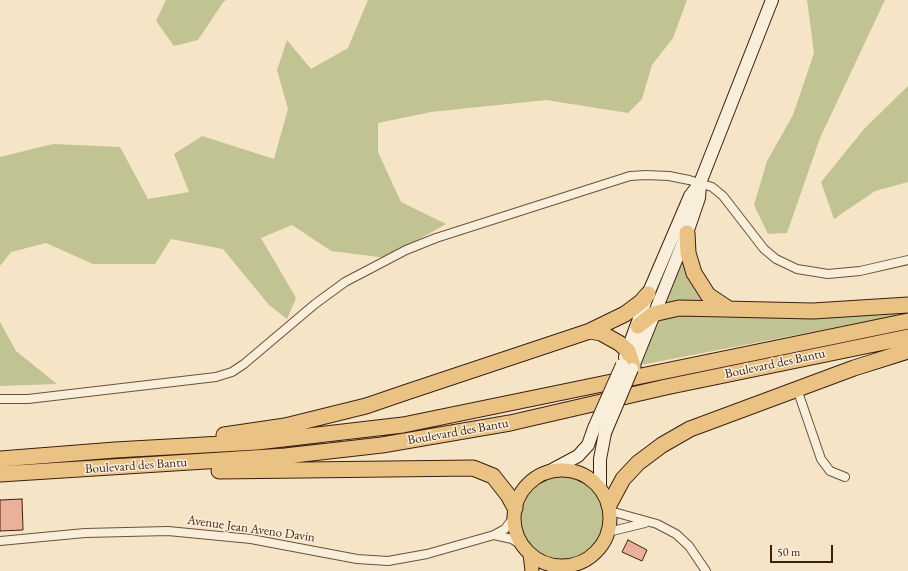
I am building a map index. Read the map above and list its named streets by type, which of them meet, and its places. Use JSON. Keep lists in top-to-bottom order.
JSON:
{
  "streets": {
    "highway": ["Boulevard des Bantu"],
    "street": ["Avenue Jean Aveno Davin"]
  },
  "scale_bar": "50 m"
}
